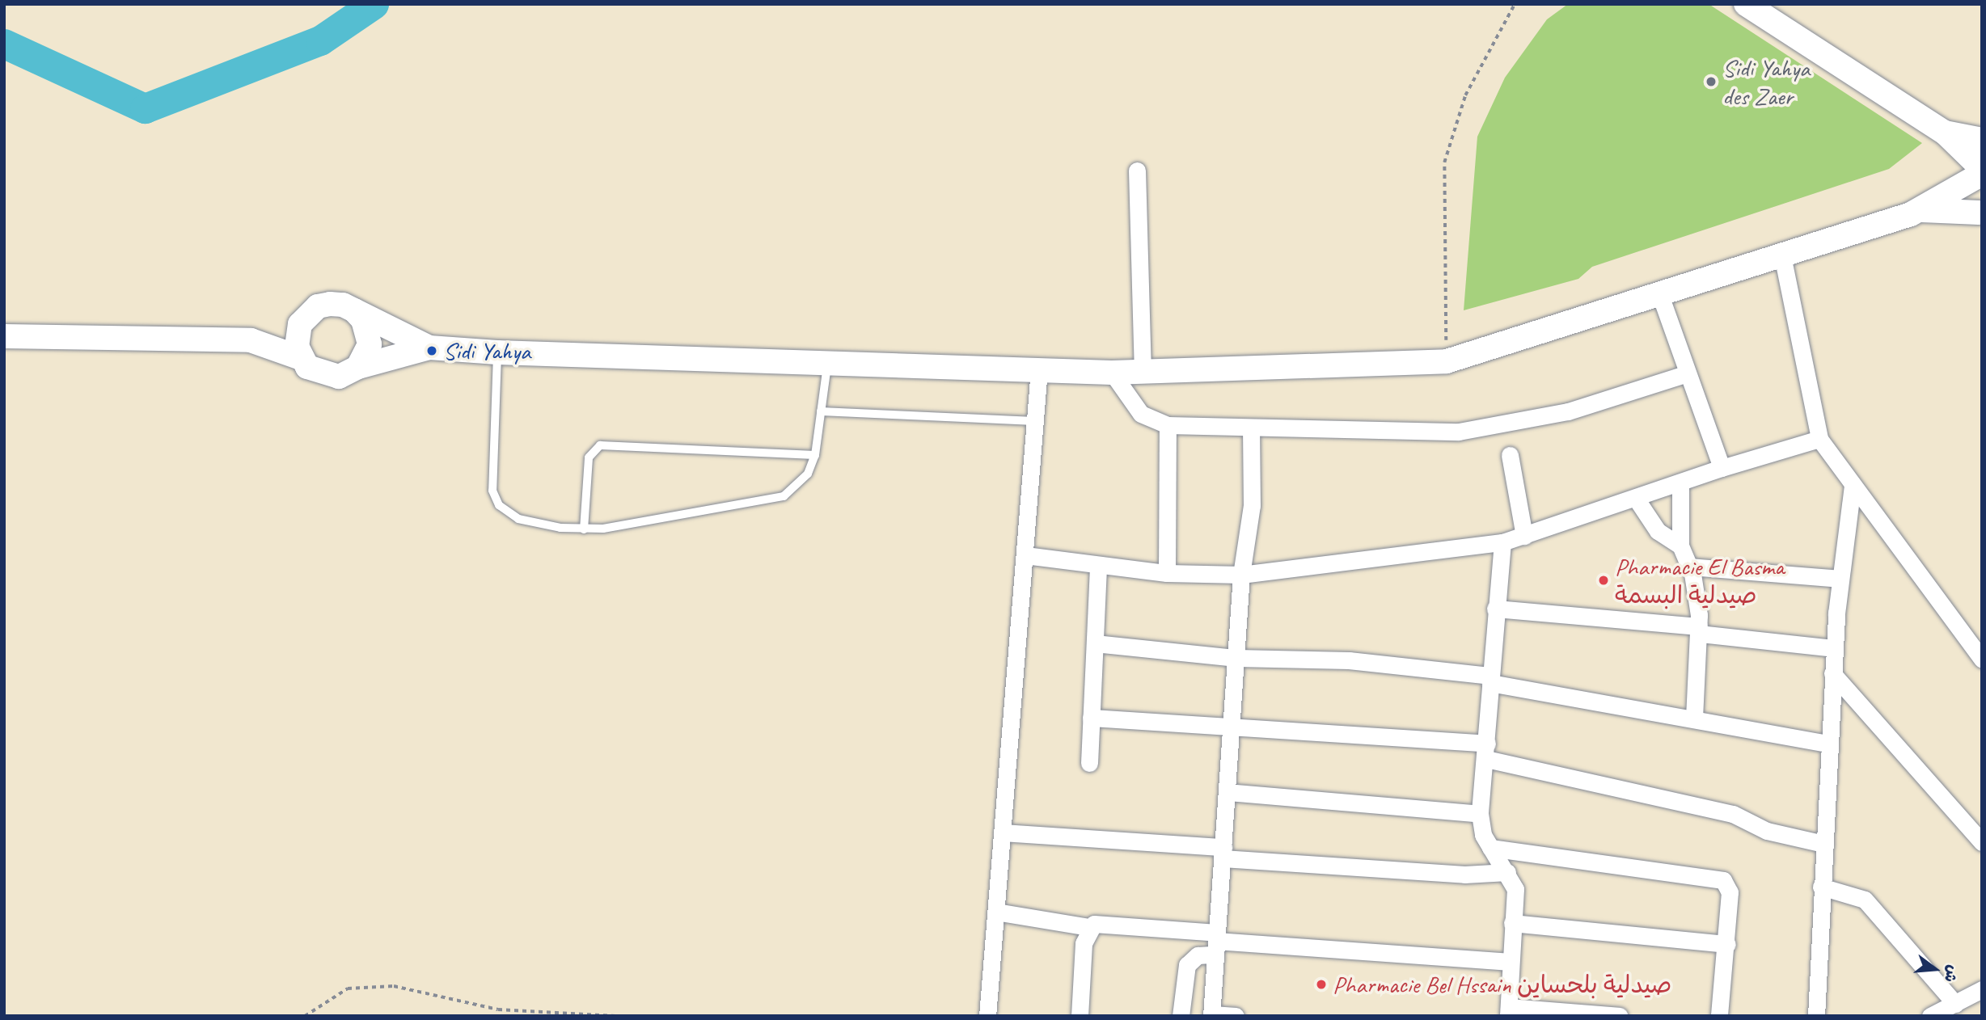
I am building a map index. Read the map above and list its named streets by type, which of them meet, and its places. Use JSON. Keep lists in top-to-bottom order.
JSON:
{
  "places": [
    "Sidi Yahya des Zaer",
    "Sidi Yahya",
    "Pharmacie El Basma صيدلية البسمة",
    "Pharmacie Bel Hssain صيدلية بلحساين"
  ],
  "north": "right"
}
